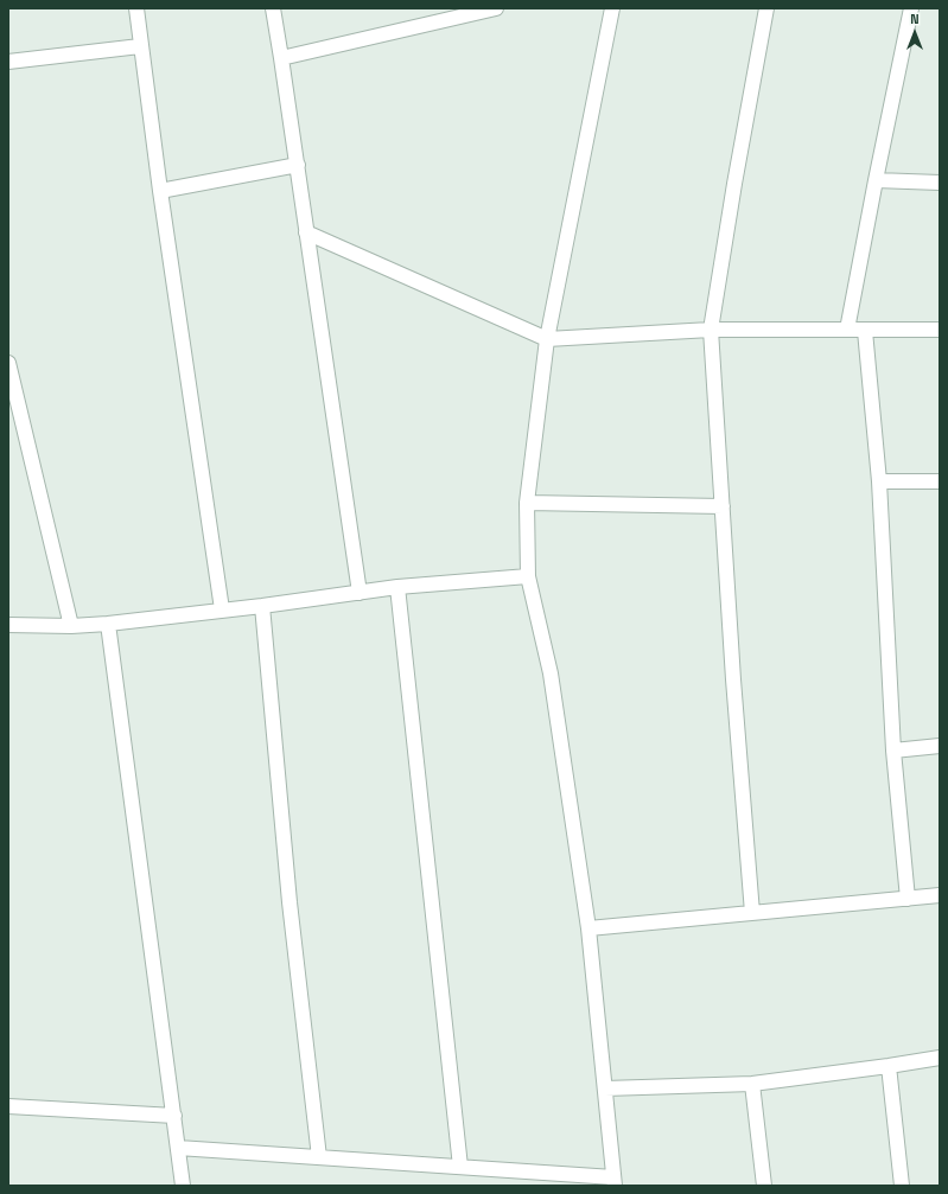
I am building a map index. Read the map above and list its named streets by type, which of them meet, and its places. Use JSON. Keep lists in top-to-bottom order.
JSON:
{
  "north": "top"
}
